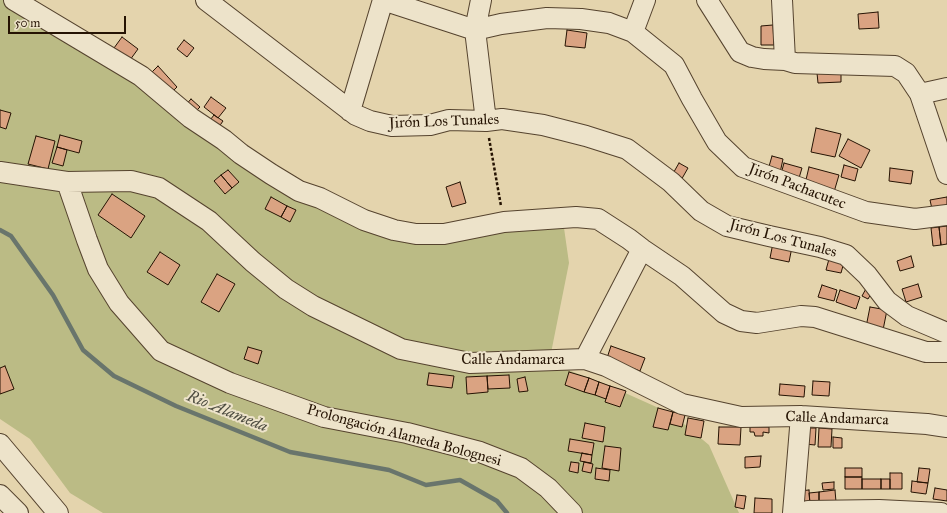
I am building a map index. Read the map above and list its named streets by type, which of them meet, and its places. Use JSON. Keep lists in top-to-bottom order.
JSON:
{
  "streets": {
    "street": [
      "Jirón Los Tunales",
      "Jirón Pachacutec",
      "Calle Andamarca",
      "Prolongación Alameda Bolognesi"
    ]
  },
  "crossings": [
    ["Calle Andamarca", "Prolongación Alameda Bolognesi"]
  ],
  "water": ["Rio Alameda"],
  "scale_bar": "50 m"
}
